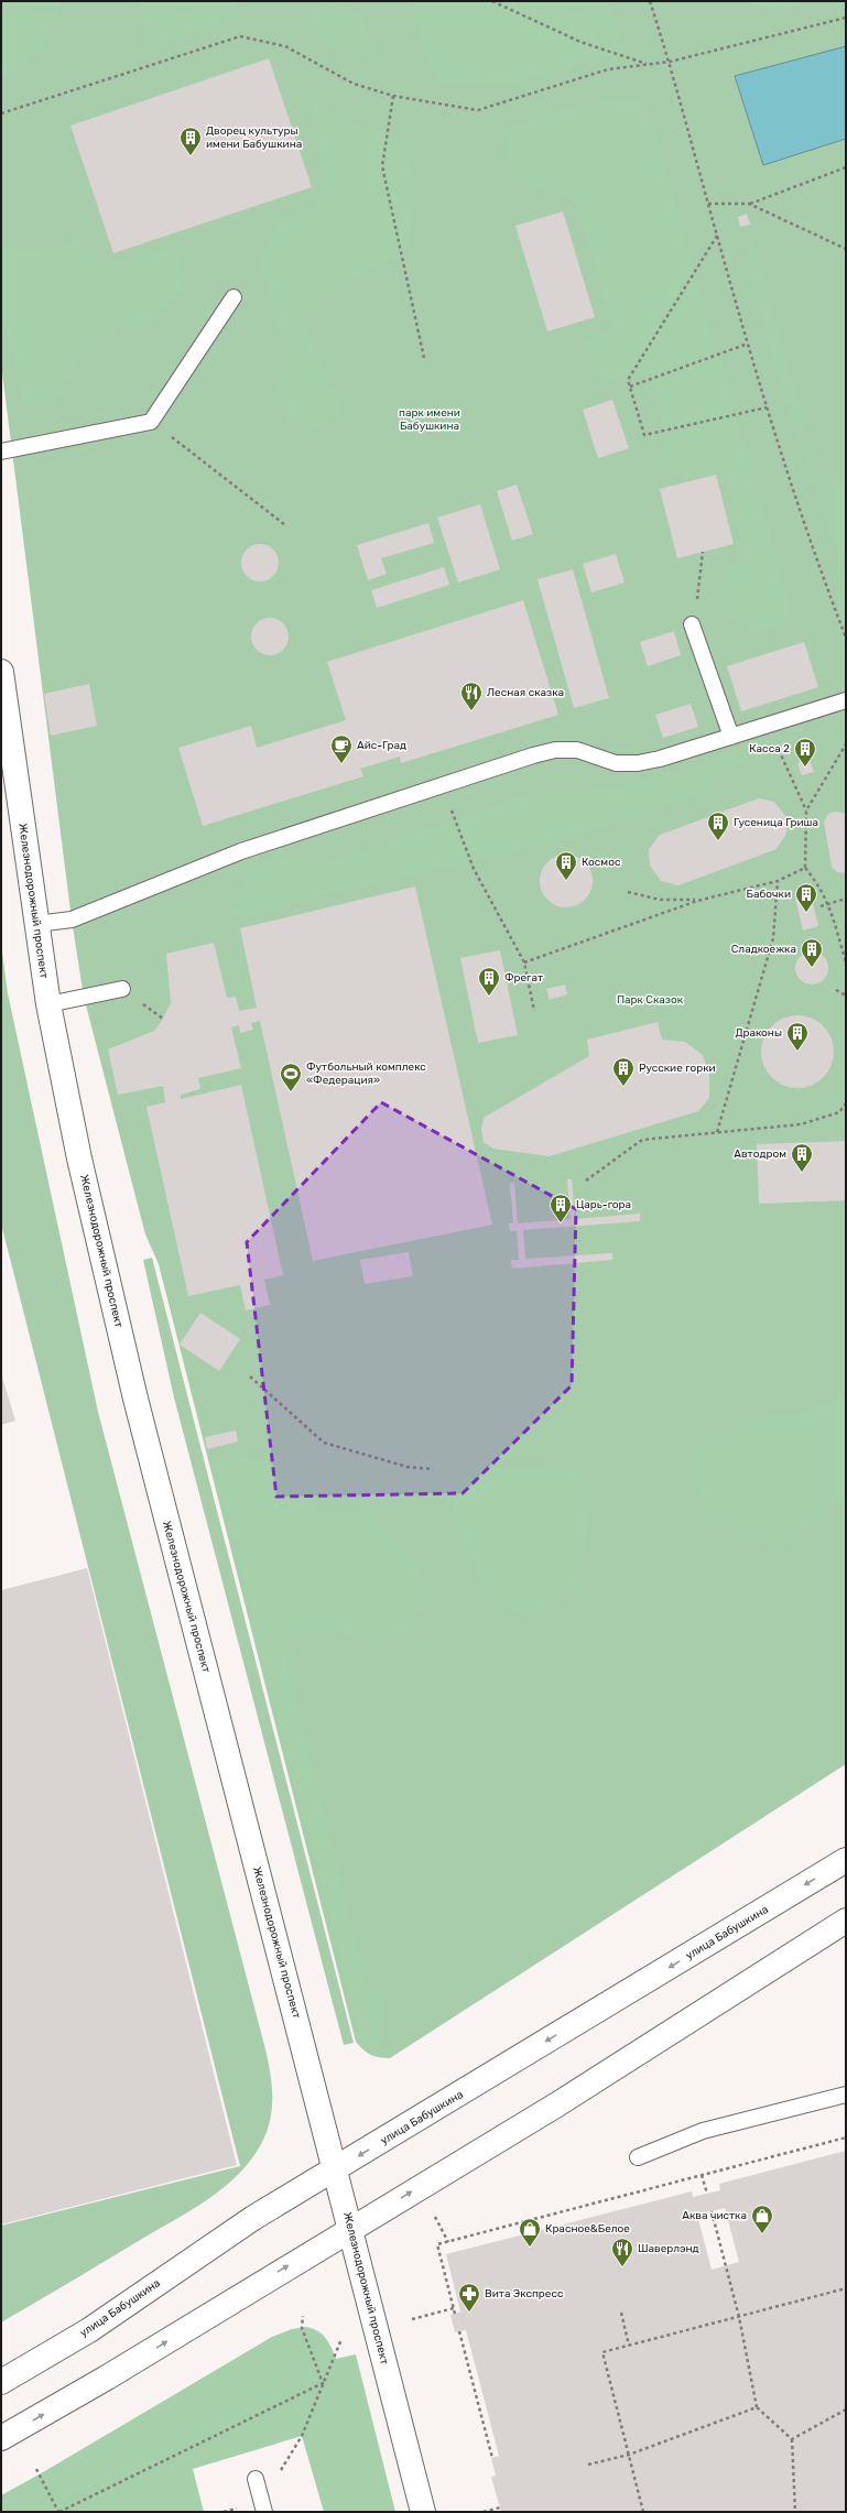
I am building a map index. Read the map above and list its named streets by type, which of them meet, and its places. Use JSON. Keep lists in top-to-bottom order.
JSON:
{
  "streets": {
    "street": ["Железнодорожный проспект", "улица Бабушкина"]
  },
  "crossings": [
    ["Железнодорожный проспект", "улица Бабушкина"]
  ],
  "parks": ["парк имени Бабушкина", "Парк Сказок"],
  "places": {
    "building": [
      "Дворец культуры имени Бабушкина",
      "Касса 2",
      "Гусеница Гриша",
      "Космос",
      "Бабочки",
      "Сладкоежка",
      "Фрегат",
      "Драконы",
      "Русские горки",
      "Автодром",
      "Царь-гора"
    ],
    "restaurant": ["Лесная сказка", "Шаверлэнд"],
    "cafe": ["Айс-Град"],
    "sports": ["Футбольный комплекс «Федерация»"],
    "shop": ["Аква чистка", "Красное&Белое"],
    "pharmacy": ["Вита Экспресс"]
  }
}
